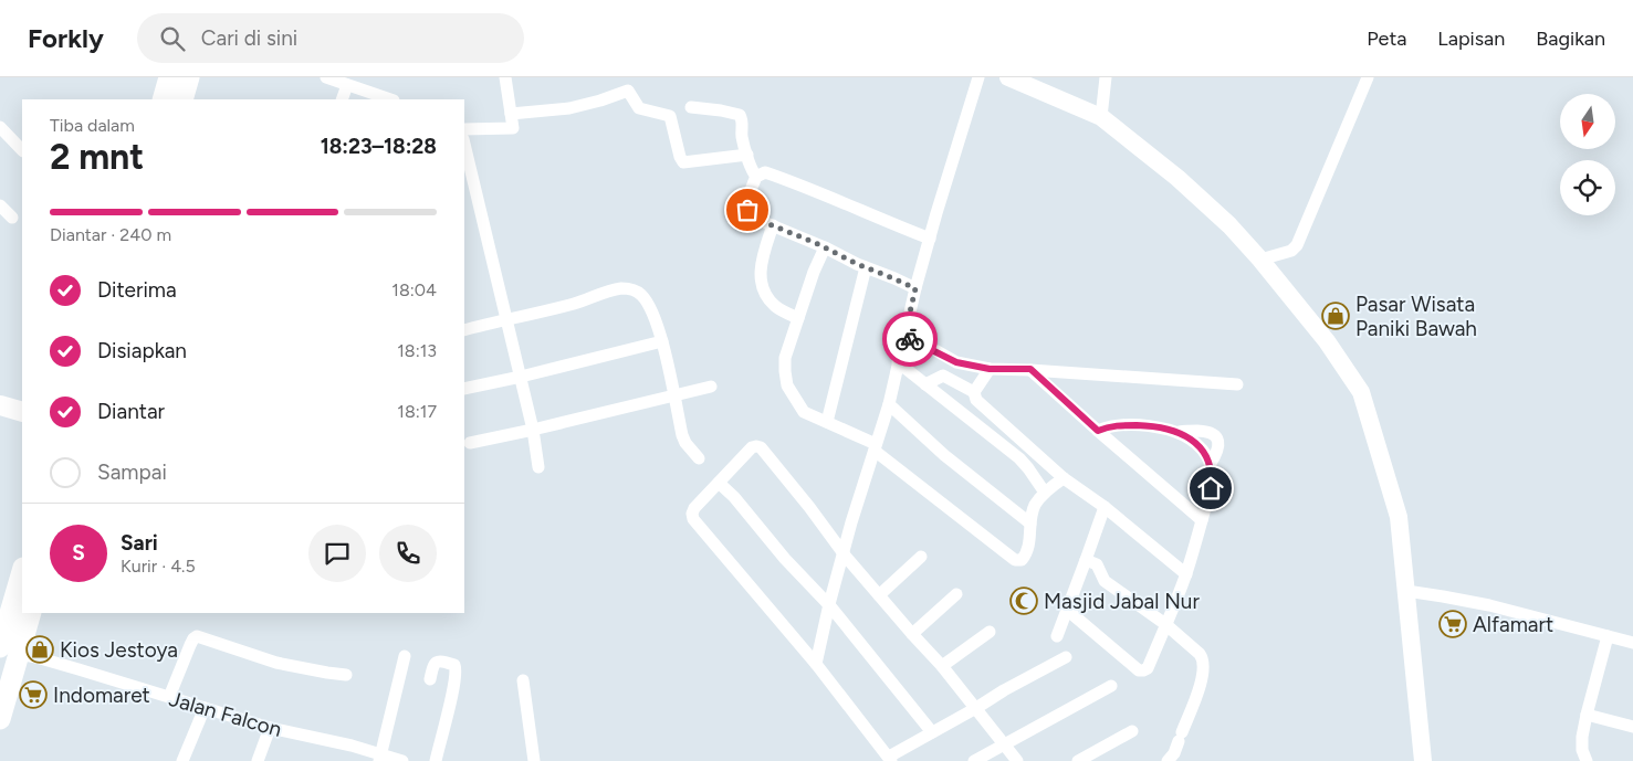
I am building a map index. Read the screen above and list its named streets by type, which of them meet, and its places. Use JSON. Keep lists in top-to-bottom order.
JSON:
{
  "streets": {
    "street": ["Jalan Falcon"]
  },
  "places": {
    "shop": ["Pasar Wisata Paniki Bawah", "Kios Jestoya"],
    "mosque": ["Masjid Jabal Nur"],
    "supermarket": ["Alfamart", "Indomaret"]
  },
  "north": "bottom",
  "page": {
    "header": "Forkly",
    "search": "Cari di sini",
    "nav": ["Peta", "Lapisan", "Bagikan"],
    "heading": ["2 mnt", "Tiba dalam", "18:23–18:28"],
    "panel": ["Sari", "Kurir · 4.5"],
    "bar": "Diantar · 240 m",
    "list": [
      ["Diterima", "18:04"],
      ["Disiapkan", "18:13"],
      ["Diantar", "18:17"],
      "Sampai"
    ],
    "round": "S"
  }
}
